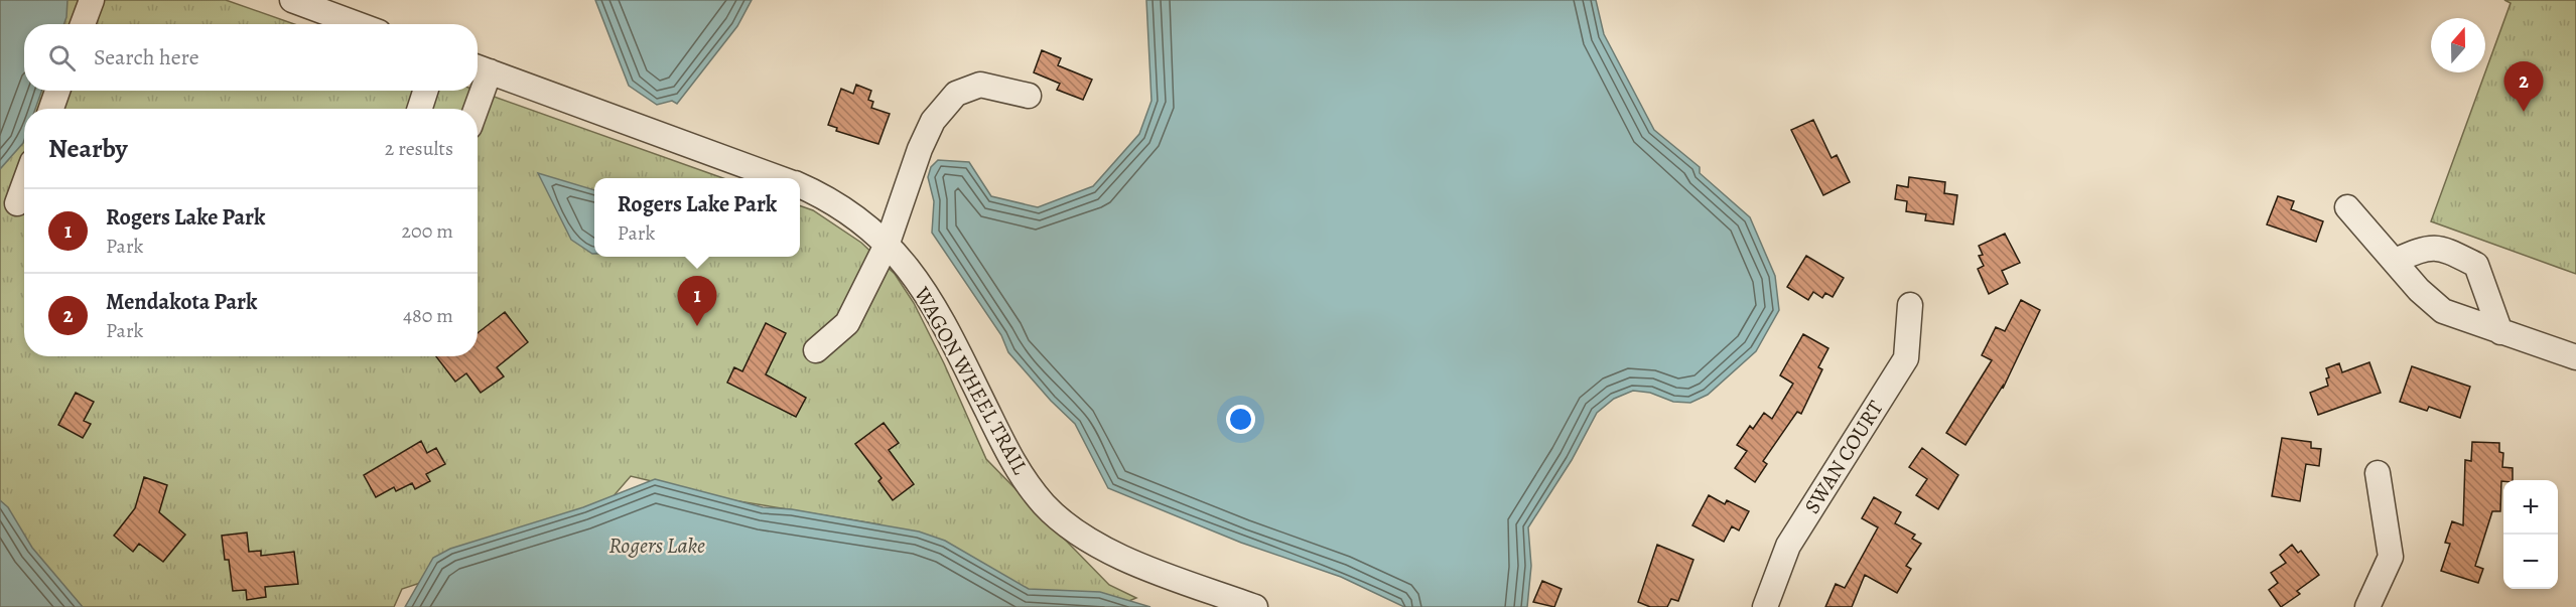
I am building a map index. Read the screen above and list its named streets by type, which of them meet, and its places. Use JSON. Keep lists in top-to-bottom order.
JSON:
{
  "streets": {
    "street": ["WAGON WHEEL TRAIL", "SWAN COURT"]
  },
  "water": ["Rogers Lake"],
  "north": "top",
  "page": {
    "search": "Search here",
    "pins": ["2", "1"],
    "heading": ["Nearby", "2 results"],
    "popup": ["Rogers Lake Park", "Park"],
    "list": [
      {
        "mark": "1",
        "name": "Rogers Lake Park",
        "note": "Park",
        "value": "200 m"
      },
      {
        "mark": "2",
        "name": "Mendakota Park",
        "note": "Park",
        "value": "480 m"
      }
    ],
    "map_buttons": ["+", "−"]
  }
}
